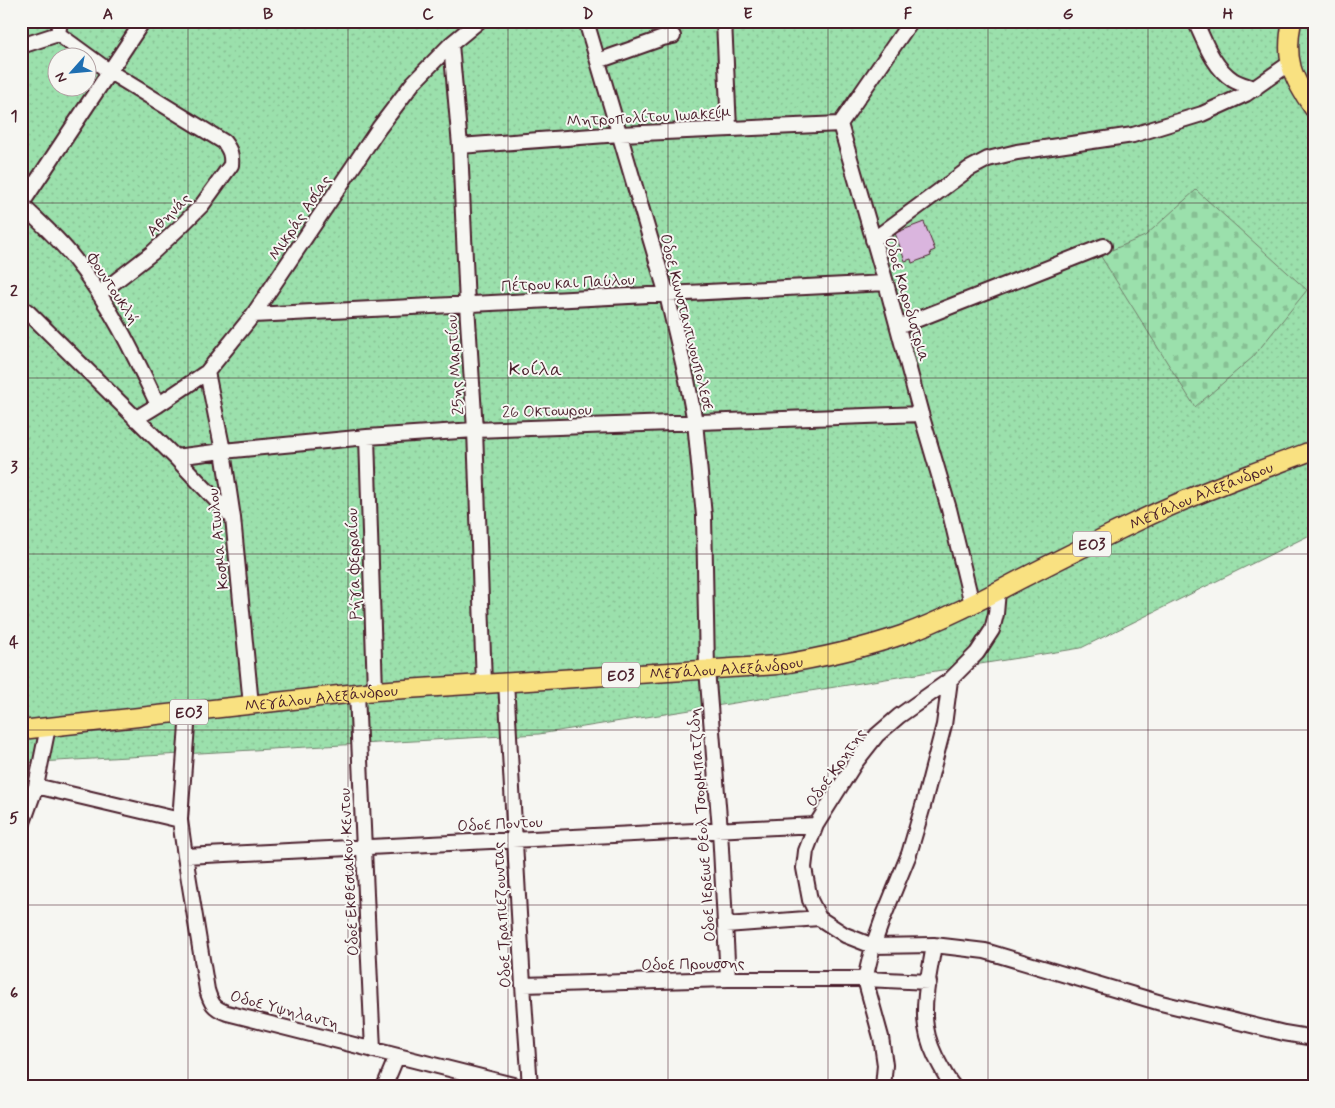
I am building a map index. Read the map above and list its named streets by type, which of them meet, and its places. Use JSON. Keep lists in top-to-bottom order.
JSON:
{
  "streets": {
    "main road": ["Μεγάλου Αλεξάνδρου", "ΕΟ3"],
    "street": [
      "Μητροπολίτου Ιωακείμ",
      "Αθηνάς",
      "Μικράς Ασίας",
      "Πέτρου και Παύλου",
      "Φουντουκλή",
      "Oδοε Καροδιστρια",
      "Oδοε Κωνσταντινουπολεσε",
      "25ης Μαρτίου",
      "26 Οκτοωρου",
      "Κοσμα Ατωλου",
      "Ρήγα Φερραίου",
      "Oδοε Κρητης",
      "Oδοε Ποντου",
      "Oδοε Ιερεωε Θεολ Τσορμπατζιδη",
      "Oδοε Εκθεσιακου Κεντου",
      "Oδοε Τραπιεζουντας",
      "Oδοε Προυσσης",
      "Oδοε Υψηλαντη"
    ]
  },
  "crossings": [
    ["Μητροπολίτου Ιωακείμ", "Oδοε Καροδιστρια"],
    ["Μητροπολίτου Ιωακείμ", "Oδοε Κωνσταντινουπολεσε"],
    ["Μητροπολίτου Ιωακείμ", "25ης Μαρτίου"],
    ["Αθηνάς", "Φουντουκλή"],
    ["Μικράς Ασίας", "Πέτρου και Παύλου"],
    ["Μικράς Ασίας", "Φουντουκλή"],
    ["Μικράς Ασίας", "25ης Μαρτίου"],
    ["Μικράς Ασίας", "Κοσμα Ατωλου"],
    ["Πέτρου και Παύλου", "Oδοε Καροδιστρια"],
    ["Πέτρου και Παύλου", "Oδοε Κωνσταντινουπολεσε"],
    ["Πέτρου και Παύλου", "25ης Μαρτίου"],
    ["Oδοε Καροδιστρια", "26 Οκτοωρου"],
    ["Oδοε Καροδιστρια", "Μεγάλου Αλεξάνδρου"],
    ["Oδοε Κωνσταντινουπολεσε", "26 Οκτοωρου"],
    ["Oδοε Κωνσταντινουπολεσε", "Μεγάλου Αλεξάνδρου"],
    ["Oδοε Κωνσταντινουπολεσε", "Oδοε Ιερεωε Θεολ Τσορμπατζιδη"],
    ["25ης Μαρτίου", "26 Οκτοωρου"],
    ["25ης Μαρτίου", "Μεγάλου Αλεξάνδρου"],
    ["26 Οκτοωρου", "Κοσμα Ατωλου"],
    ["26 Οκτοωρου", "Ρήγα Φερραίου"],
    ["Μεγάλου Αλεξάνδρου", "Κοσμα Ατωλου"],
    ["Μεγάλου Αλεξάνδρου", "Ρήγα Φερραίου"],
    ["Μεγάλου Αλεξάνδρου", "Oδοε Κρητης"],
    ["Μεγάλου Αλεξάνδρου", "Oδοε Ιερεωε Θεολ Τσορμπατζιδη"],
    ["Μεγάλου Αλεξάνδρου", "Oδοε Εκθεσιακου Κεντου"],
    ["Μεγάλου Αλεξάνδρου", "Oδοε Τραπιεζουντας"],
    ["Μεγάλου Αλεξάνδρου", "Oδοε Υψηλαντη"],
    ["Oδοε Κρητης", "Oδοε Ποντου"],
    ["Oδοε Ποντου", "Oδοε Ιερεωε Θεολ Τσορμπατζιδη"],
    ["Oδοε Ποντου", "Oδοε Εκθεσιακου Κεντου"],
    ["Oδοε Ποντου", "Oδοε Τραπιεζουντας"],
    ["Oδοε Ποντου", "Oδοε Υψηλαντη"],
    ["Oδοε Ιερεωε Θεολ Τσορμπατζιδη", "Oδοε Προυσσης"],
    ["Oδοε Εκθεσιακου Κεντου", "Oδοε Υψηλαντη"],
    ["Oδοε Τραπιεζουντας", "Oδοε Προυσσης"],
    ["Oδοε Τραπιεζουντας", "Oδοε Υψηλαντη"]
  ],
  "districts": ["Κοίλα"],
  "north": "bottom left",
  "grid": {
    "columns": [
      "A",
      "B",
      "C",
      "D",
      "E",
      "F",
      "G",
      "H"
    ],
    "rows": [
      "1",
      "2",
      "3",
      "4",
      "5",
      "6"
    ]
  }
}
